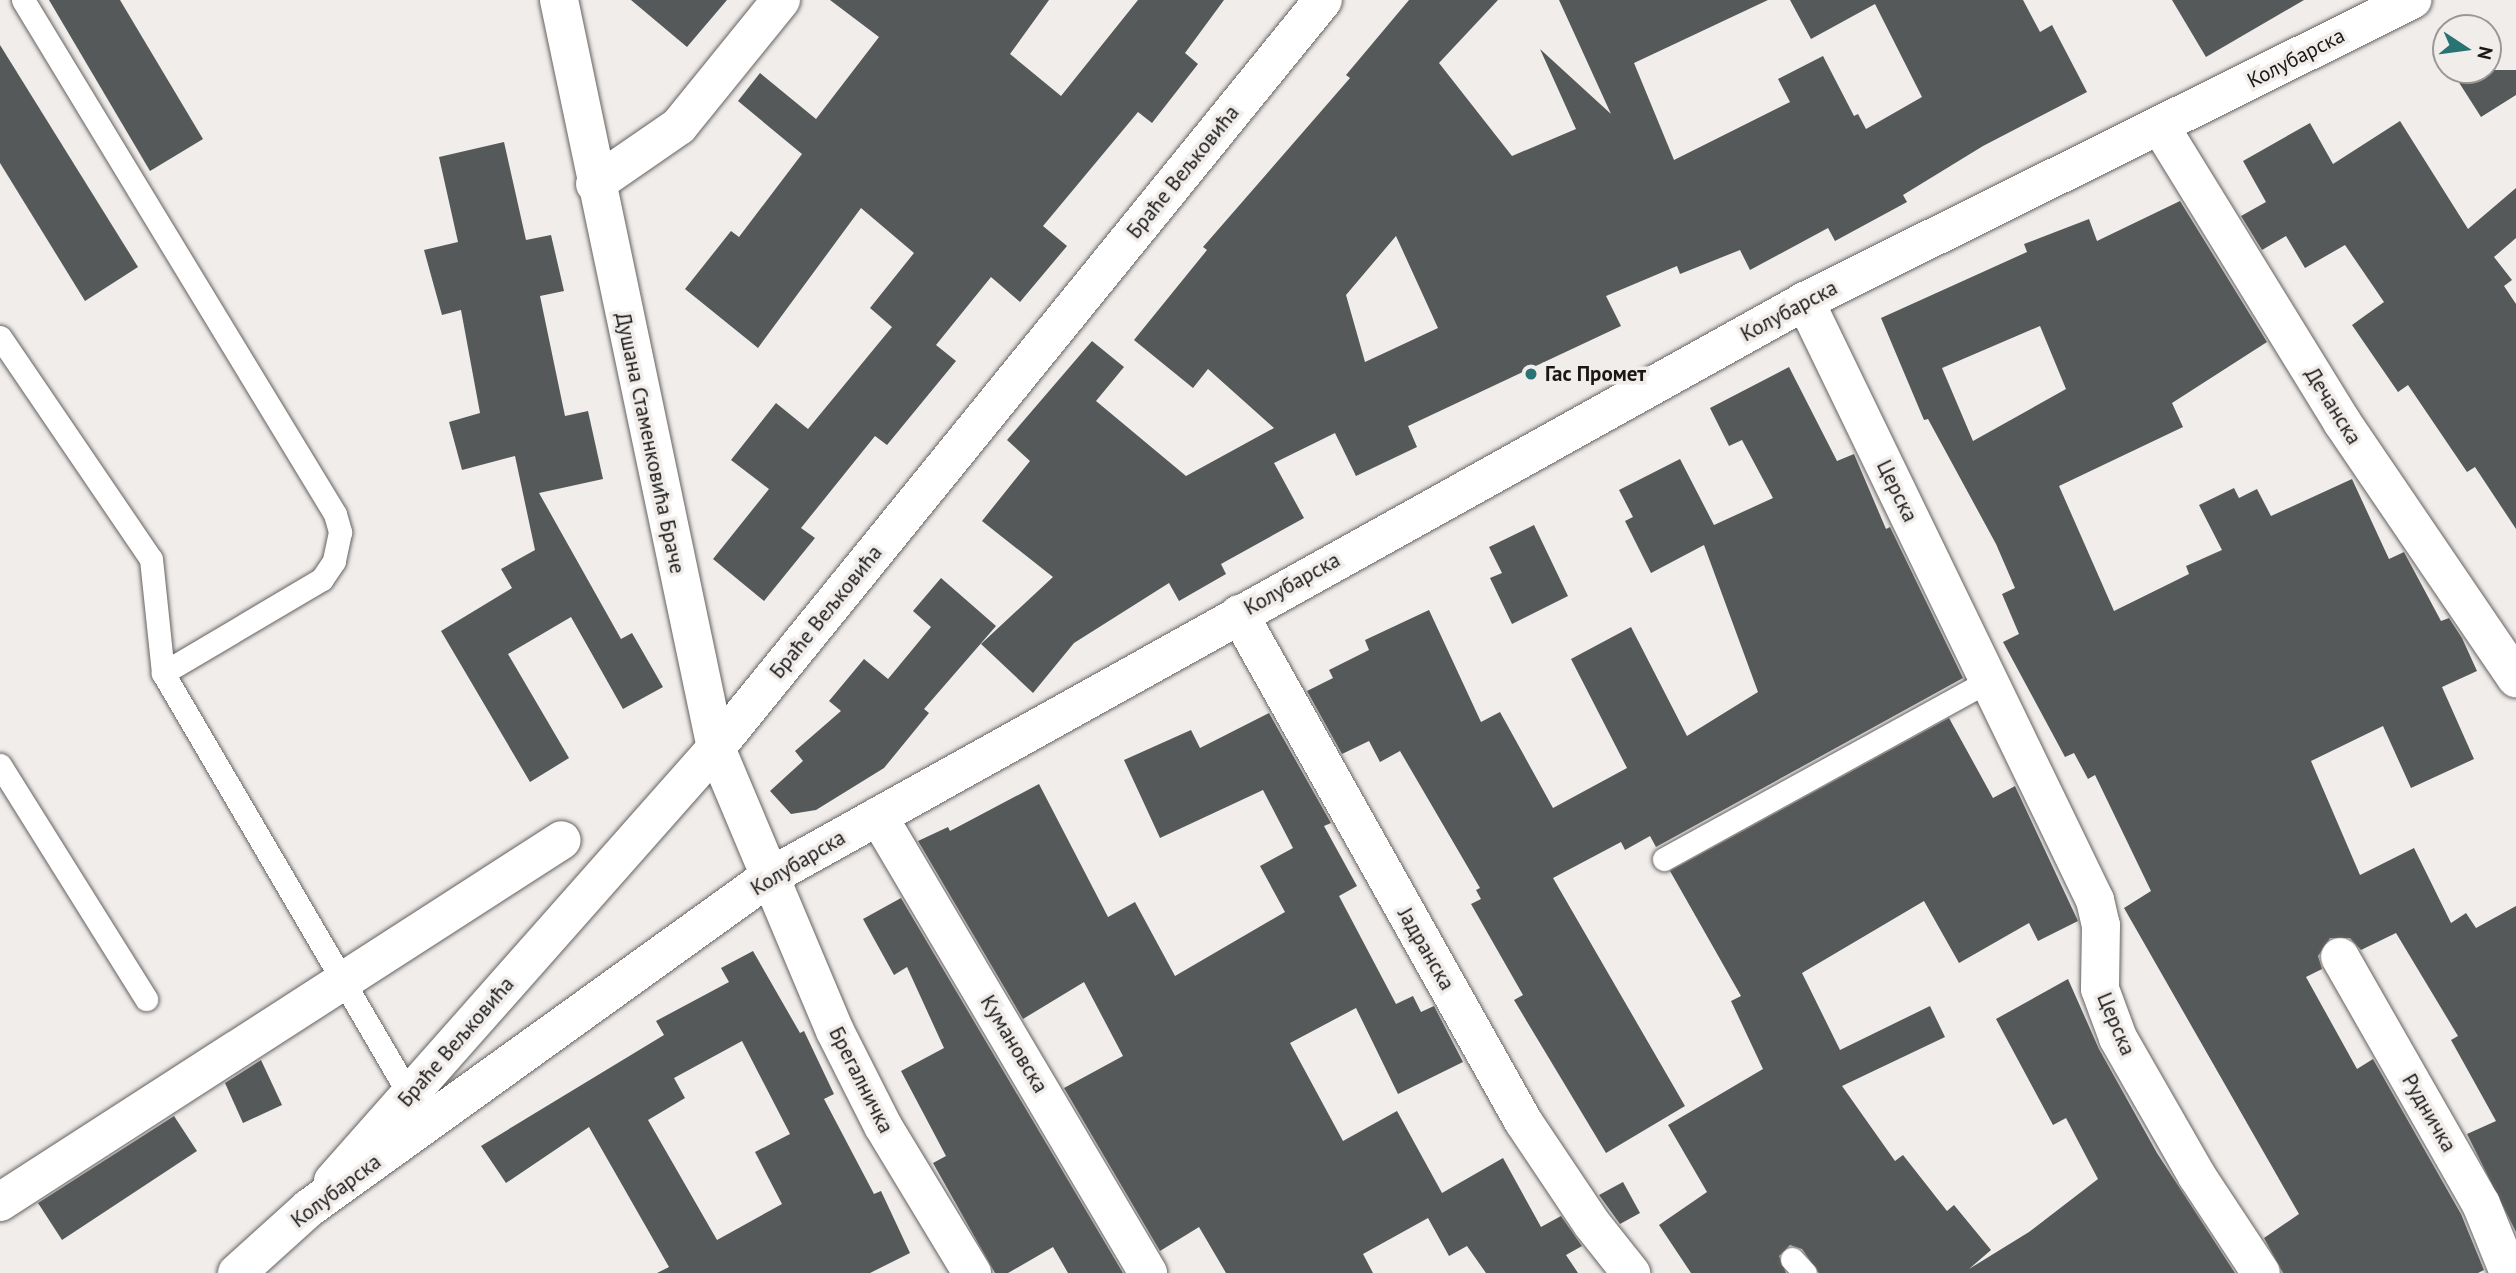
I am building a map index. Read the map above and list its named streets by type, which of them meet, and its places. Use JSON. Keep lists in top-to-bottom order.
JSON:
{
  "streets": {
    "street": [
      "Колубарска",
      "Браће Вељковића",
      "Дечанска",
      "Душана Стаменковића Браче",
      "Церска",
      "Јадранска",
      "Кумановска",
      "Брегалничка",
      "Рудничка"
    ]
  },
  "crossings": [
    ["Колубарска", "Браће Вељковића"],
    ["Колубарска", "Дечанска"],
    ["Колубарска", "Душана Стаменковића Браче"],
    ["Колубарска", "Церска"],
    ["Колубарска", "Јадранска"],
    ["Колубарска", "Кумановска"],
    ["Колубарска", "Брегалничка"],
    ["Браће Вељковића", "Душана Стаменковића Браче"],
    ["Душана Стаменковића Браче", "Брегалничка"]
  ],
  "places": ["Гас Промет"],
  "north": "right"
}
